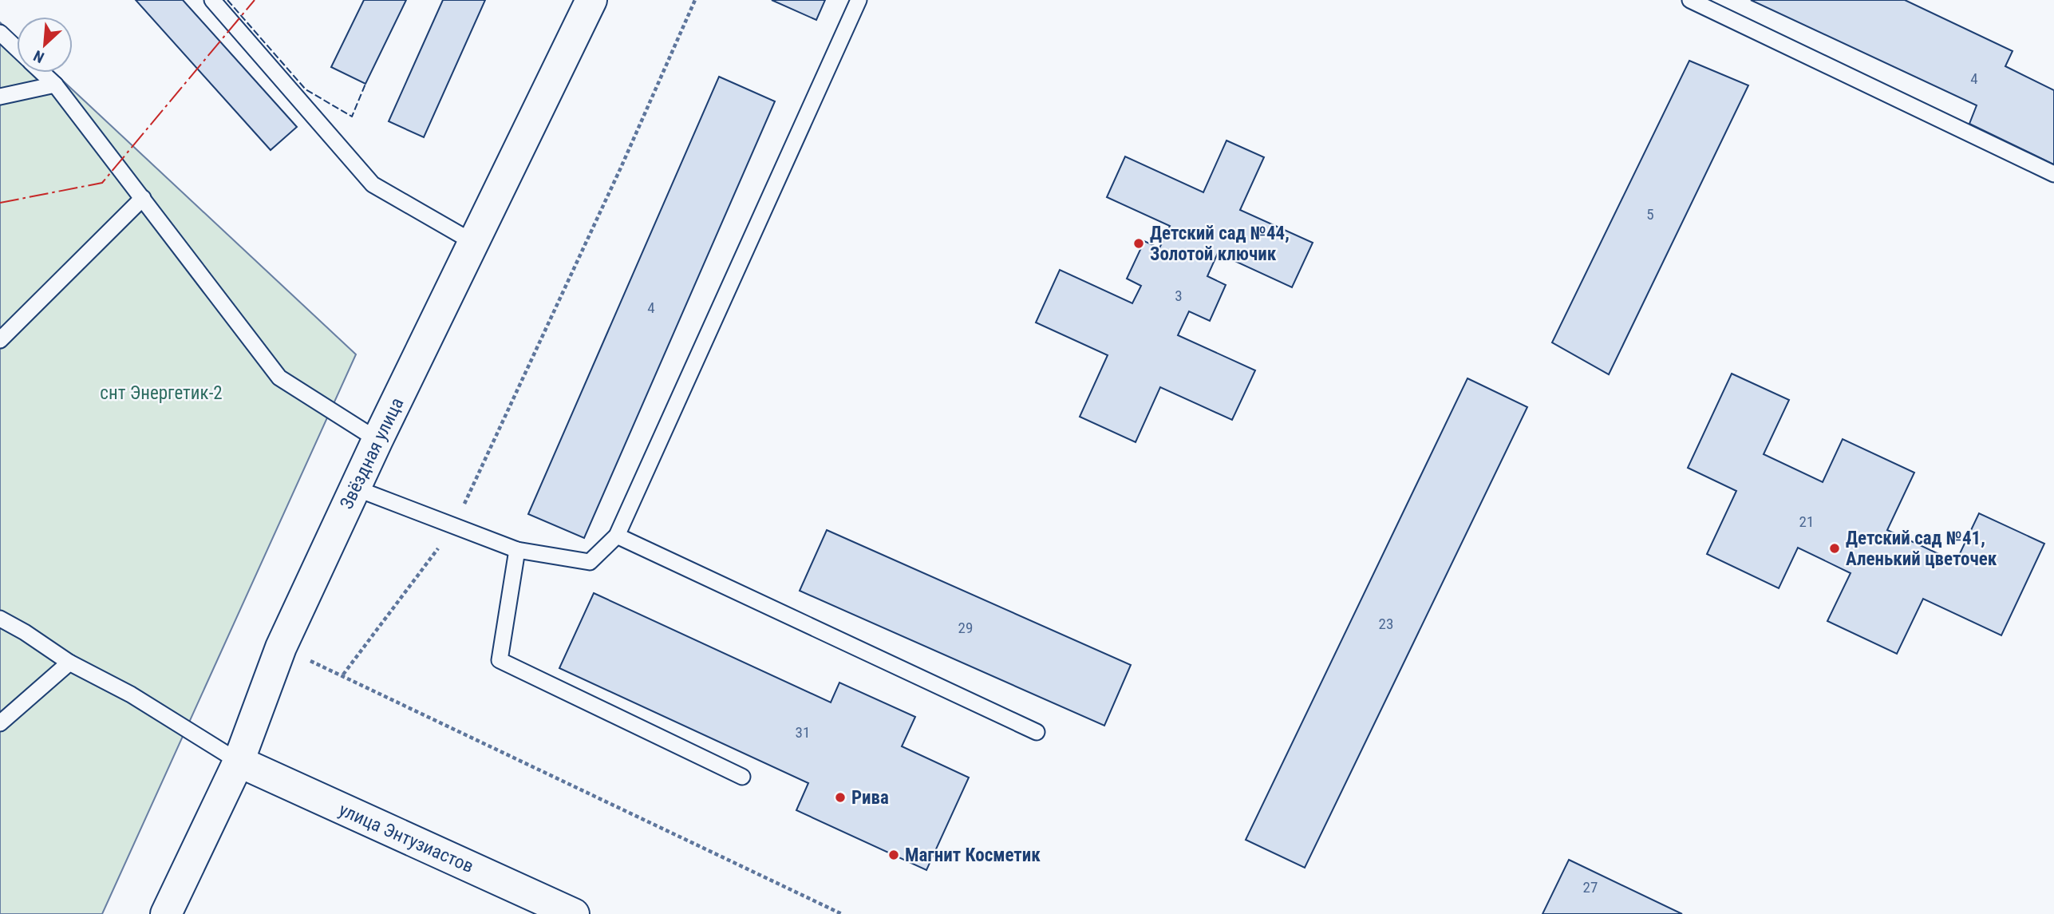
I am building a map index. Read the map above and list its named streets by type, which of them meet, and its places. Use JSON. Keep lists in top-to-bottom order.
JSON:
{
  "streets": {
    "street": ["Звёздная улица", "улица Энтузиастов"]
  },
  "crossings": [
    ["Звёздная улица", "улица Энтузиастов"]
  ],
  "parks": ["снт Энергетик-2"],
  "places": [
    "Детский сад №44, Золотой ключик",
    "Детский сад №41, Аленький цветочек",
    "Рива",
    "Магнит Косметик"
  ],
  "house_numbers": [
    "4",
    "5",
    "3",
    "4",
    "21",
    "23",
    "29",
    "31",
    "27"
  ],
  "north": "bottom left"
}
